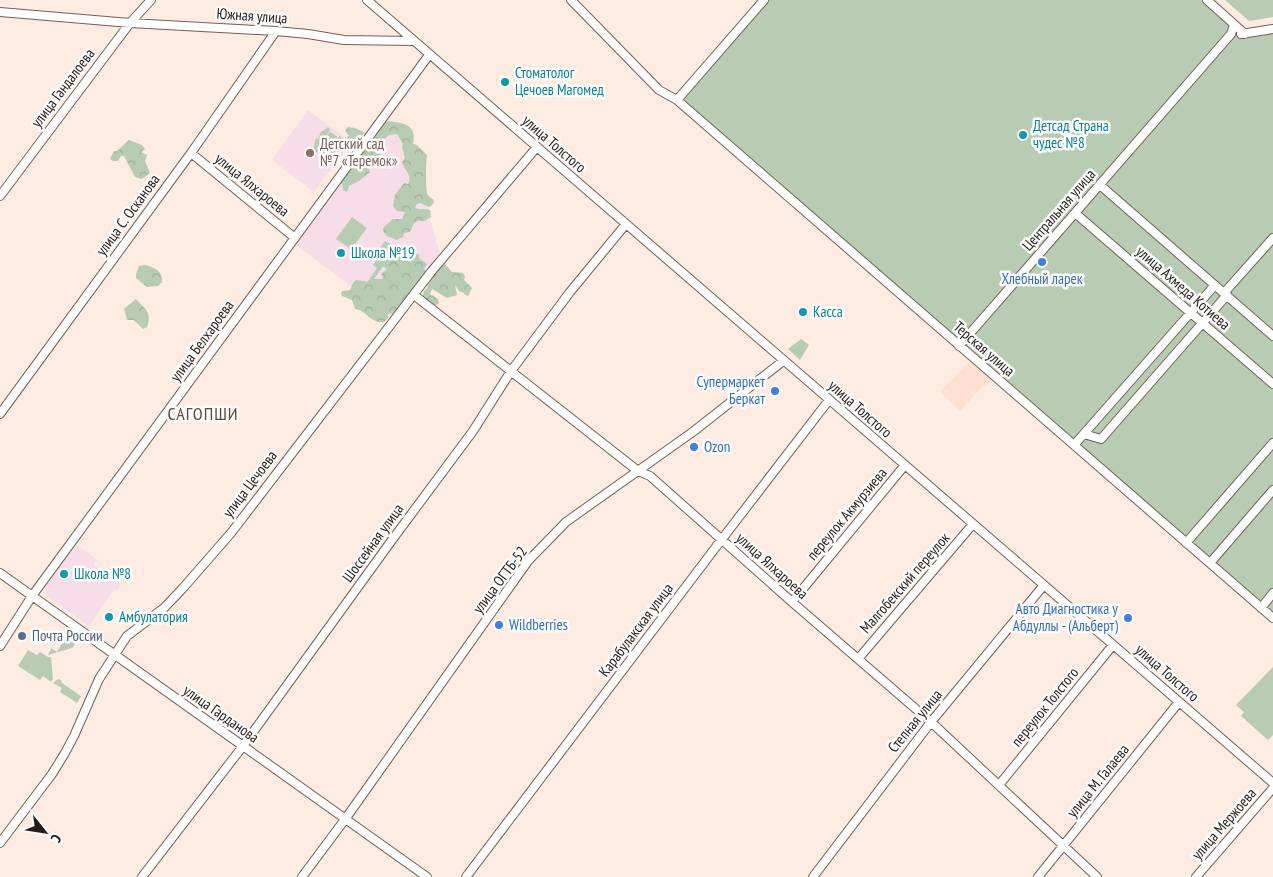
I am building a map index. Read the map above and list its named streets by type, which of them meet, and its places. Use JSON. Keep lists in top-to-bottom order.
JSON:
{
  "streets": {
    "street": [
      "Южная улица",
      "улица Гандалоева",
      "улица Толстого",
      "улица Ялхароева",
      "Центральная улица",
      "улица С. Осканова",
      "улица Ахмеда Котиева",
      "улица Белхароева",
      "Терская улица",
      "улица Цечоева",
      "переулок Акмурзиева",
      "Шоссейная улица",
      "улица ОГТБ-52",
      "Малгобекский переулок",
      "Карабулакская улица",
      "переулок Толстого",
      "улица Гарданова",
      "Степная улица",
      "улица М. Галаева",
      "улица Мержоева"
    ]
  },
  "crossings": [
    ["Южная улица", "улица Гандалоева"],
    ["Южная улица", "улица С. Осканова"],
    ["улица Толстого", "улица Белхароева"],
    ["улица Толстого", "улица Цечоева"],
    ["улица Толстого", "переулок Акмурзиева"],
    ["улица Толстого", "Шоссейная улица"],
    ["улица Толстого", "улица ОГТБ-52"],
    ["улица Толстого", "Малгобекский переулок"],
    ["улица Толстого", "Карабулакская улица"],
    ["улица Толстого", "переулок Толстого"],
    ["улица Толстого", "Степная улица"],
    ["улица Толстого", "улица М. Галаева"],
    ["улица Ялхароева", "улица С. Осканова"],
    ["улица Ялхароева", "улица Белхароева"],
    ["улица Ялхароева", "улица Цечоева"],
    ["улица Ялхароева", "переулок Акмурзиева"],
    ["улица Ялхароева", "Шоссейная улица"],
    ["улица Ялхароева", "улица ОГТБ-52"],
    ["улица Ялхароева", "Малгобекский переулок"],
    ["улица Ялхароева", "Карабулакская улица"],
    ["улица Ялхароева", "переулок Толстого"],
    ["улица Ялхароева", "Степная улица"],
    ["улица Ялхароева", "улица М. Галаева"],
    ["Центральная улица", "улица Ахмеда Котиева"],
    ["Центральная улица", "Терская улица"],
    ["улица Белхароева", "улица Гарданова"],
    ["улица Цечоева", "улица Гарданова"],
    ["Шоссейная улица", "улица Гарданова"],
    ["улица ОГТБ-52", "улица Гарданова"]
  ],
  "districts": ["САГОПШИ"],
  "places": [
    "Стоматолог Цечоев Магомед",
    "Детсад Страна чудес №8",
    "Детский сад №7 «Теремок»",
    "Школа №19",
    "Хлебный ларек",
    "Касса",
    "Супермаркет Беркат",
    "Ozon",
    "Школа №8",
    "Амбулатория",
    "Авто Диагностика у Абдуллы - (Альберт)",
    "Wildberries",
    "Почта России"
  ],
  "north": "bottom right"
}
